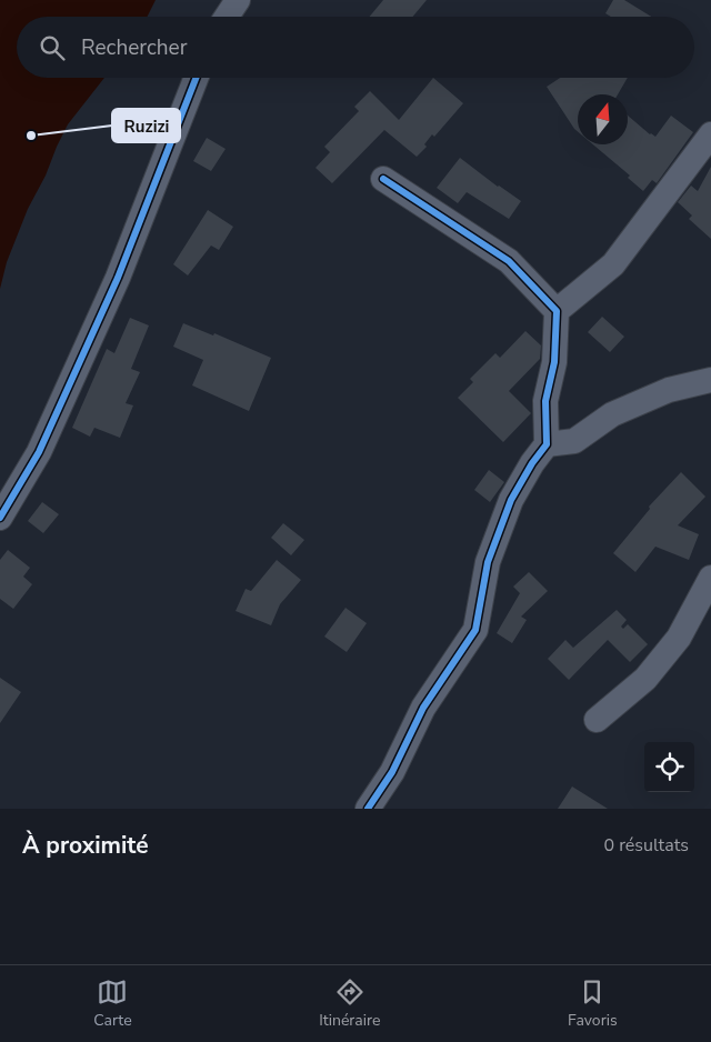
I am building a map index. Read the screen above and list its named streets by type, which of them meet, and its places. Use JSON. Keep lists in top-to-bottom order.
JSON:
{
  "places": ["Ruzizi"],
  "north": "top",
  "page": {
    "search": "Rechercher",
    "heading": ["À proximité", "0 résultats"],
    "nav": ["Carte", "Itinéraire", "Favoris"]
  }
}
